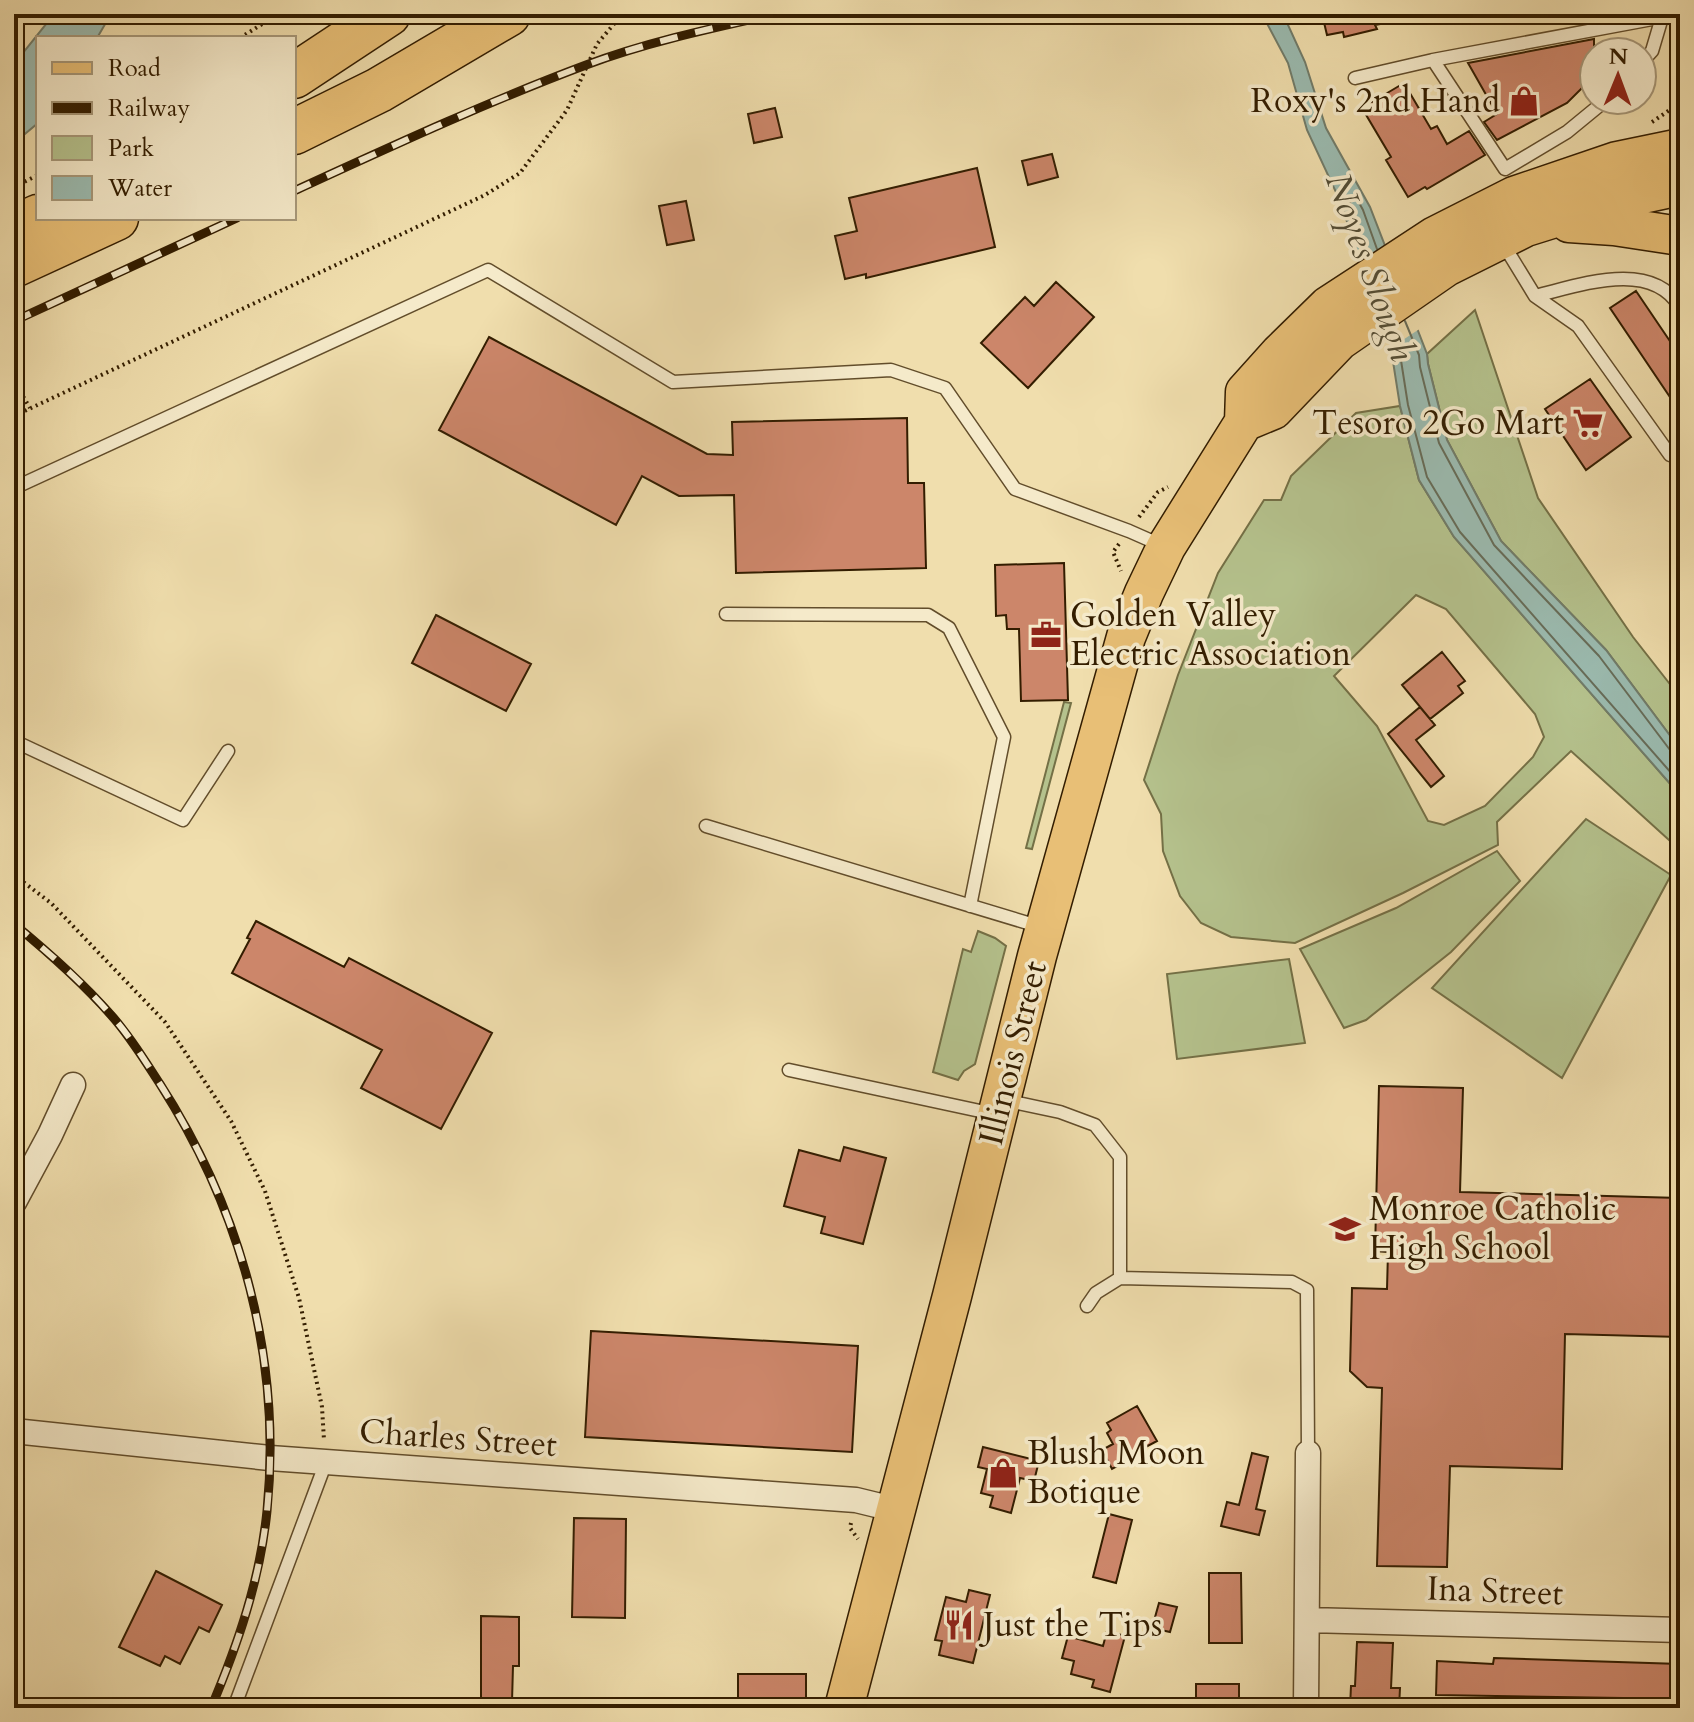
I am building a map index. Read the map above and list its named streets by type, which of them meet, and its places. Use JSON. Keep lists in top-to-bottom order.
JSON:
{
  "streets": {
    "main road": ["Illinois Street"],
    "street": ["Charles Street", "Ina Street"]
  },
  "crossings": [
    ["Illinois Street", "Charles Street"]
  ],
  "water": ["Noyes Slough"],
  "places": {
    "shop": ["Roxy's 2nd Hand", "Blush Moon Botique"],
    "supermarket": ["Tesoro 2Go Mart"],
    "office": ["Golden Valley Electric Association"],
    "school or university": ["Monroe Catholic High School"],
    "restaurant": ["Just the Tips"]
  },
  "legend": [
    "Road",
    "Railway",
    "Park",
    "Water"
  ],
  "north": "top"
}
